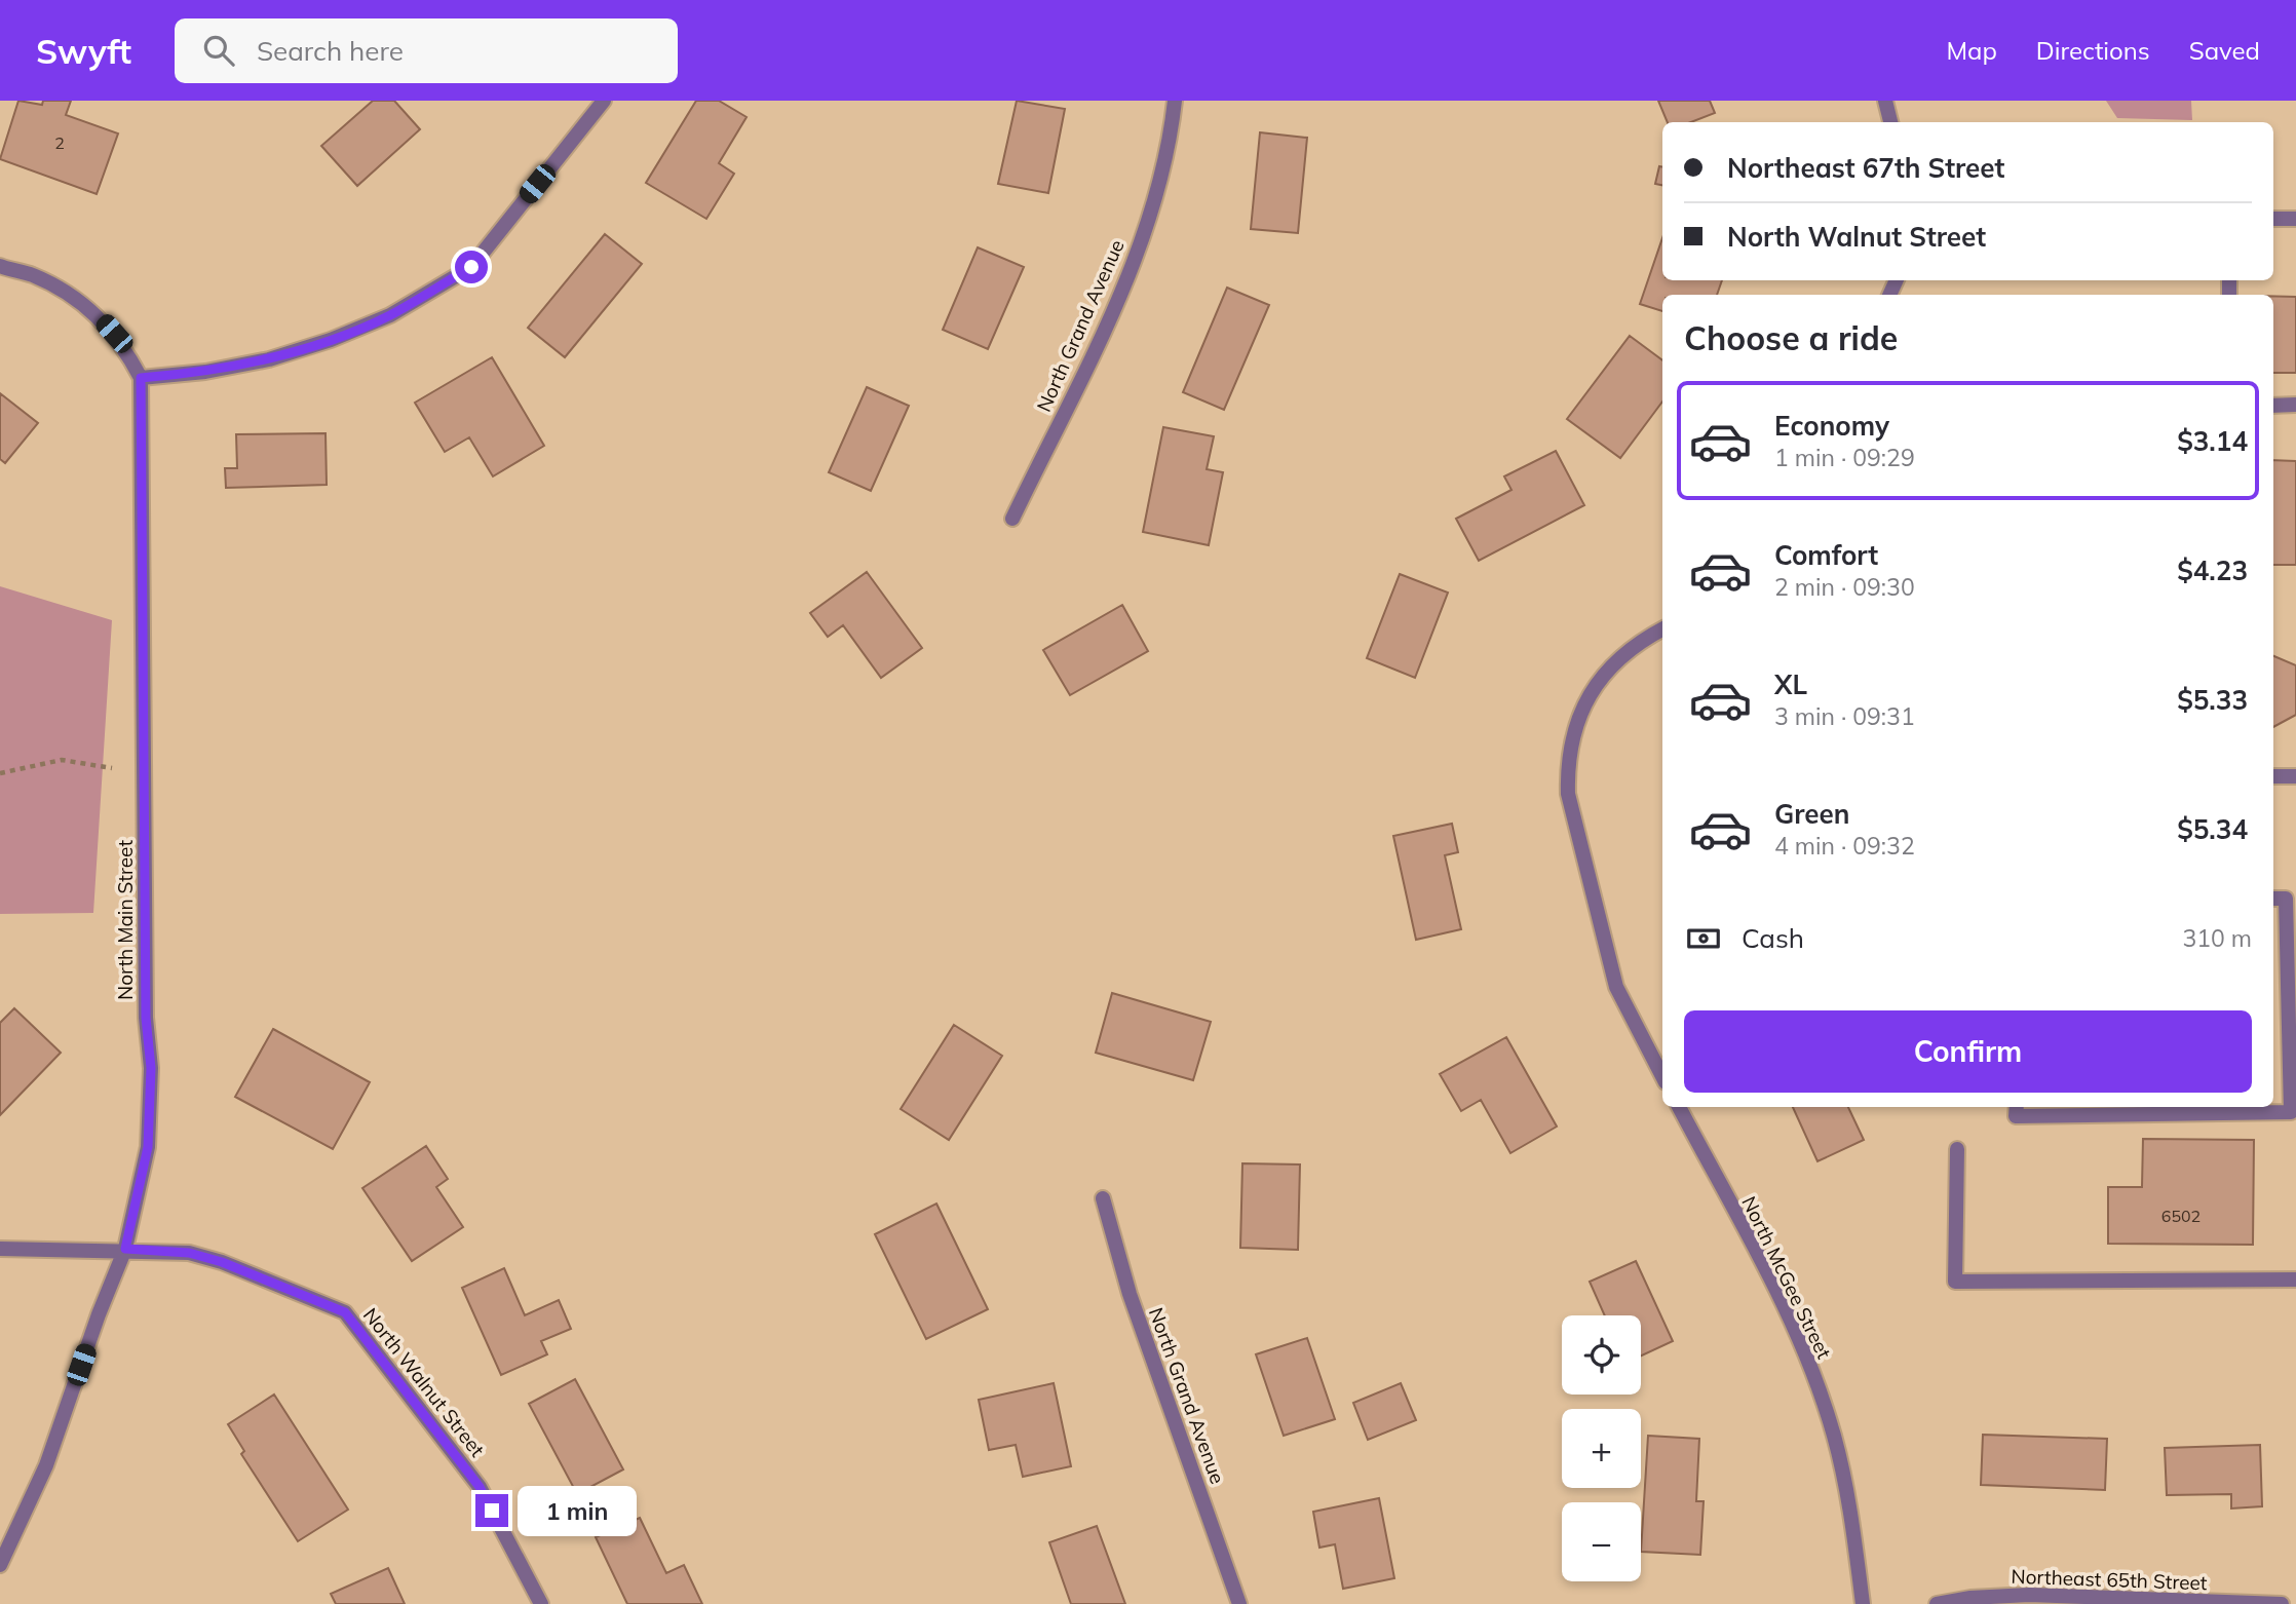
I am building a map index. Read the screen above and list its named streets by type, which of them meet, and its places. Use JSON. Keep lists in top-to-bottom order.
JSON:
{
  "streets": {
    "street": [
      "North Grand Avenue",
      "North Main Street",
      "North McGee Street",
      "North Walnut Street",
      "Northeast 65th Street"
    ]
  },
  "crossings": [
    ["North Main Street", "North Walnut Street"]
  ],
  "house_numbers": ["2", "6502"],
  "page": {
    "header": "Swyft",
    "search": "Search here",
    "nav": ["Map", "Directions", "Saved"],
    "banner": ["Northeast 67th Street", "North Walnut Street"],
    "heading": "Choose a ride",
    "list": [
      {
        "name": "Economy",
        "note": "1 min · 09:29",
        "value": "$3.14"
      },
      {
        "name": "Comfort",
        "note": "2 min · 09:30",
        "value": "$4.23"
      },
      {
        "name": "XL",
        "note": "3 min · 09:31",
        "value": "$5.33"
      },
      {
        "name": "Green",
        "note": "4 min · 09:32",
        "value": "$5.34"
      }
    ],
    "pay": ["Cash", "310 m"],
    "buttons": "Confirm",
    "map_buttons": ["+", "−"],
    "bubble": "1 min"
  }
}
